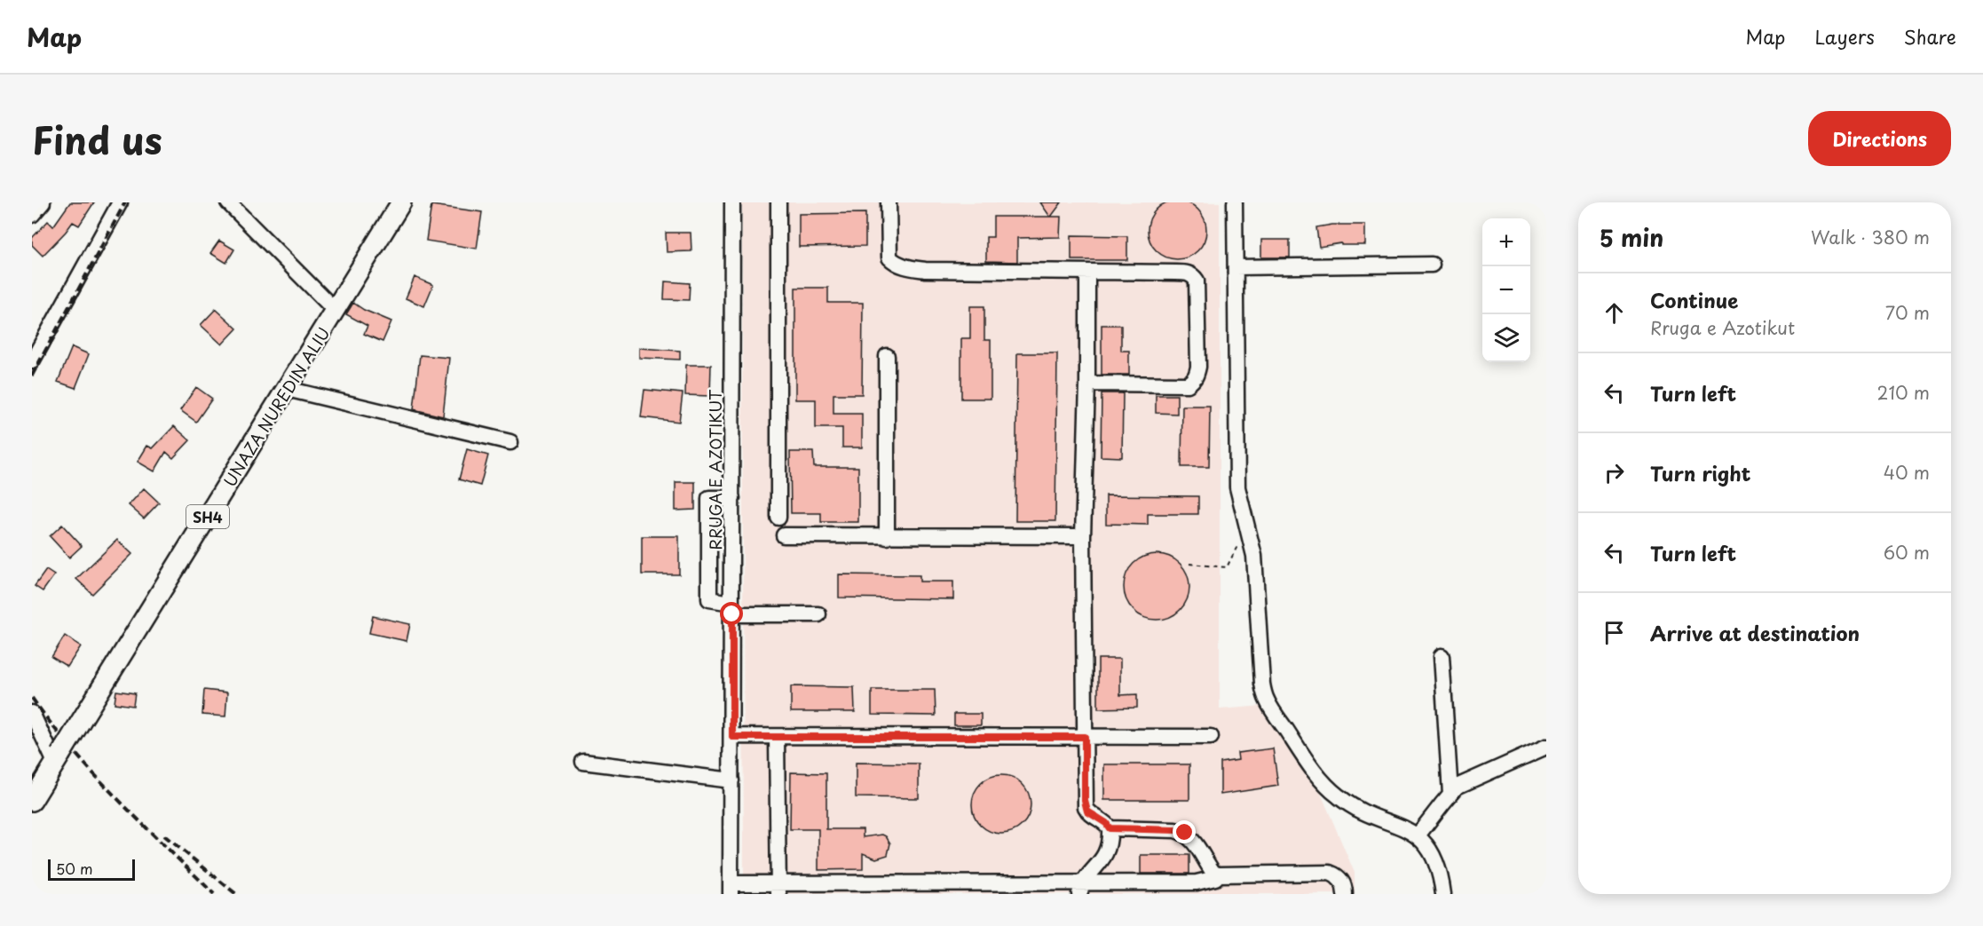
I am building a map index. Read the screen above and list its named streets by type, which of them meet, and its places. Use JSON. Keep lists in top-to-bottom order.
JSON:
{
  "streets": {
    "main road": ["UNAZA NUREDIN ALIU", "SH4"],
    "street": ["RRUGA E AZOTIKUT"]
  },
  "scale_bar": "50 m",
  "page": {
    "header": "Map",
    "nav": ["Map", "Layers", "Share"],
    "title": "Find us",
    "buttons": "Directions",
    "heading": ["5 min", "Walk · 380 m"],
    "map_buttons": ["+", "−"],
    "list": [
      ["Continue", "Rruga e Azotikut", "70 m"],
      ["Turn left", "210 m"],
      ["Turn right", "40 m"],
      ["Turn left", "60 m"],
      "Arrive at destination"
    ],
    "scale": "50 m"
  }
}
